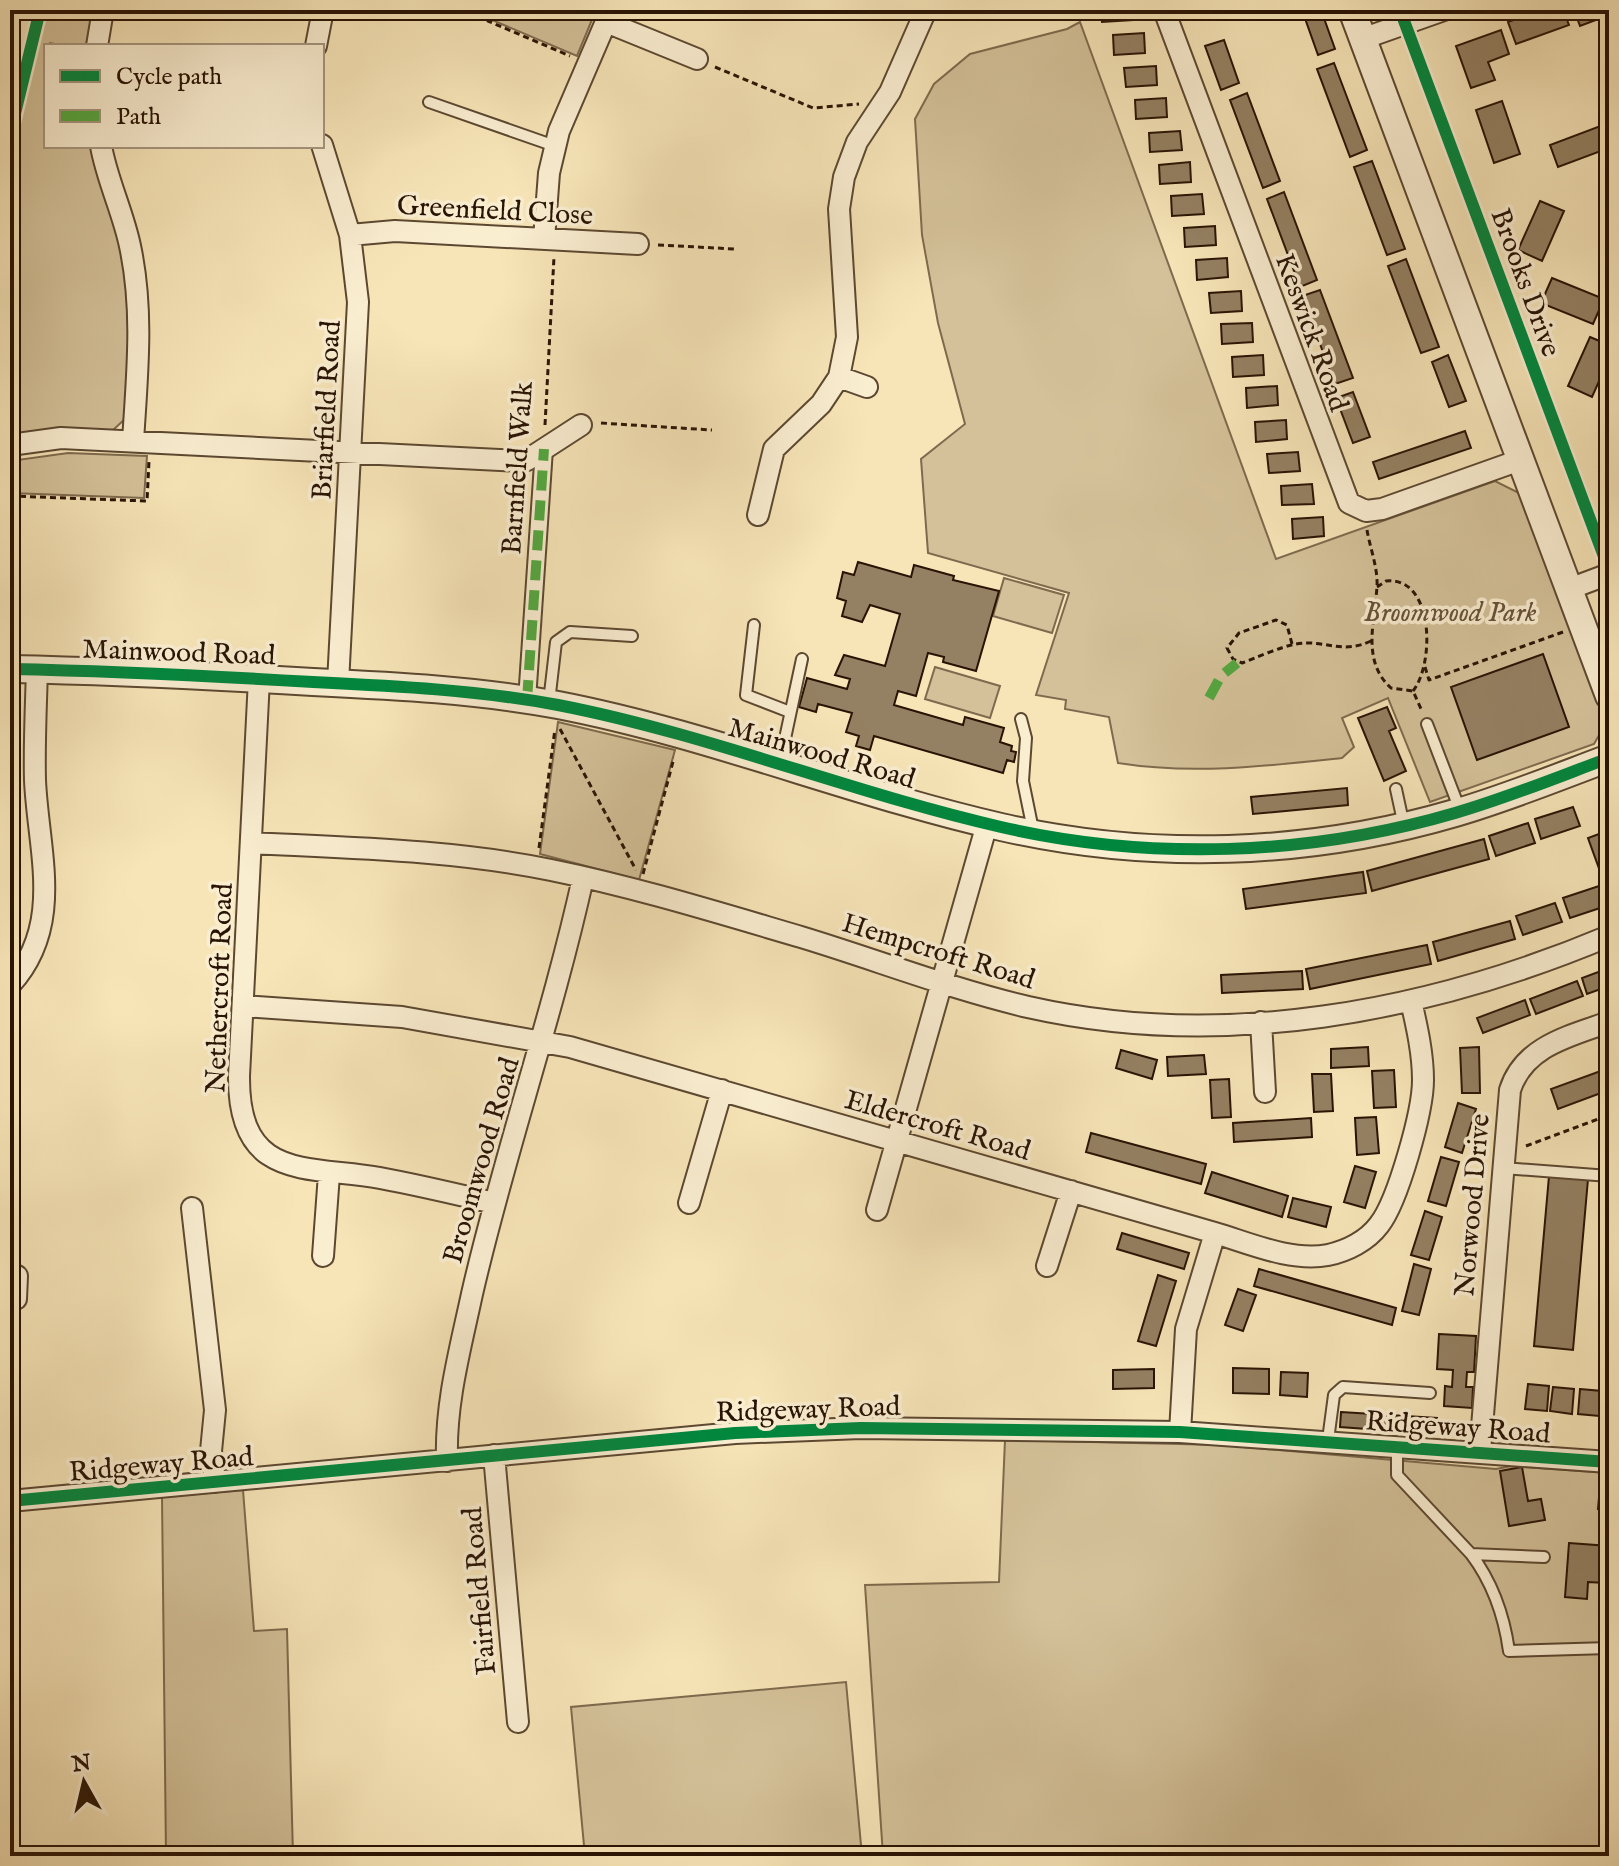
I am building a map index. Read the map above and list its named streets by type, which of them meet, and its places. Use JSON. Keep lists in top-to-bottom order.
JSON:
{
  "streets": {
    "street": [
      "Greenfield Close",
      "Keswick Road",
      "Briarfield Road",
      "Barnfield Walk",
      "Mainwood Road",
      "Hempcroft Road",
      "Nethercroft Road",
      "Eldercroft Road",
      "Broomwood Road",
      "Norwood Drive",
      "Ridgeway Road",
      "Fairfield Road"
    ],
    "cycle path": ["Brooks Drive"]
  },
  "crossings": [
    ["Greenfield Close", "Briarfield Road"],
    ["Greenfield Close", "Barnfield Walk"],
    ["Briarfield Road", "Mainwood Road"],
    ["Barnfield Walk", "Mainwood Road"],
    ["Mainwood Road", "Nethercroft Road"],
    ["Hempcroft Road", "Nethercroft Road"],
    ["Hempcroft Road", "Eldercroft Road"],
    ["Hempcroft Road", "Broomwood Road"],
    ["Nethercroft Road", "Eldercroft Road"],
    ["Nethercroft Road", "Broomwood Road"],
    ["Eldercroft Road", "Broomwood Road"],
    ["Broomwood Road", "Ridgeway Road"],
    ["Norwood Drive", "Ridgeway Road"],
    ["Ridgeway Road", "Fairfield Road"]
  ],
  "parks": ["Broomwood Park"],
  "legend": ["Cycle path", "Path"],
  "north": "top"
}
